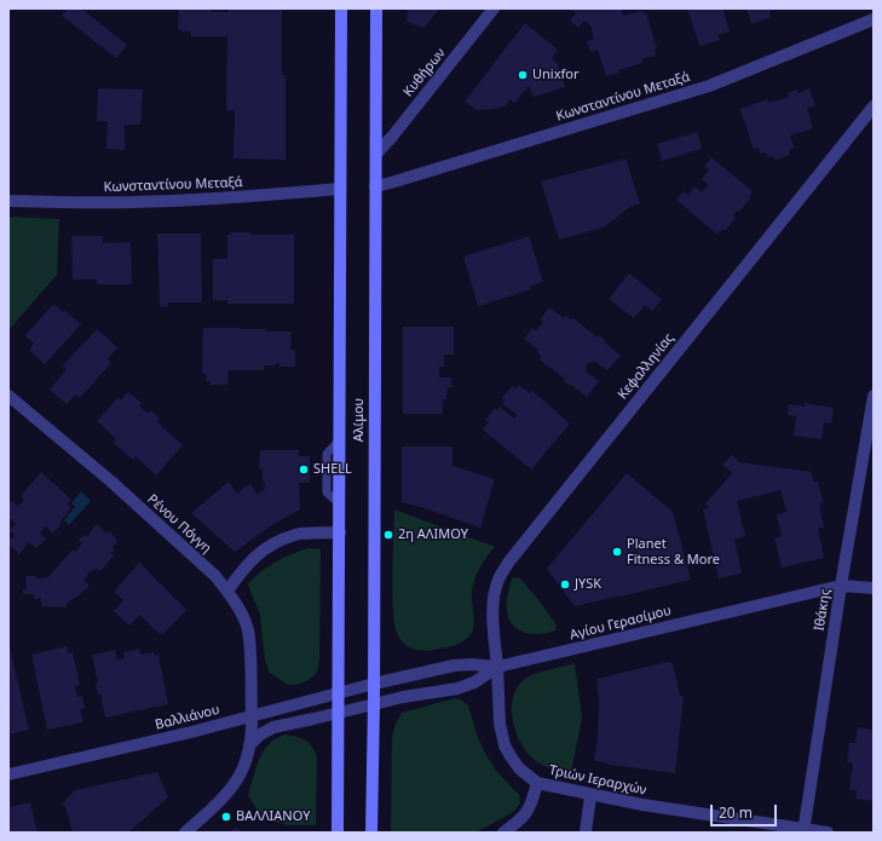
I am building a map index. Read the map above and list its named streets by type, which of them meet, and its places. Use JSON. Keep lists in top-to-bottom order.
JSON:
{
  "streets": {
    "main road": ["Αλίμου"],
    "street": [
      "Κυθήρων",
      "Κωνσταντίνου Μεταξά",
      "Κεφαλληνίας",
      "Ρένου Πόγγη",
      "Ιθάκης",
      "Αγίου Γερασίμου",
      "Βαλλιάνου",
      "Τριών Ιεραρχών"
    ]
  },
  "crossings": [
    ["Κυθήρων", "Αλίμου"],
    ["Κωνσταντίνου Μεταξά", "Αλίμου"],
    ["Κεφαλληνίας", "Αγίου Γερασίμου"],
    ["Κεφαλληνίας", "Τριών Ιεραρχών"],
    ["Αλίμου", "Αγίου Γερασίμου"],
    ["Αλίμου", "Βαλλιάνου"],
    ["Ρένου Πόγγη", "Βαλλιάνου"],
    ["Ιθάκης", "Αγίου Γερασίμου"],
    ["Ιθάκης", "Τριών Ιεραρχών"],
    ["Αγίου Γερασίμου", "Βαλλιάνου"],
    ["Αγίου Γερασίμου", "Τριών Ιεραρχών"]
  ],
  "places": [
    "Unixfor",
    "SHELL",
    "2η ΑΛΙΜΟΥ",
    "Planet Fitness & More",
    "JYSK",
    "ΒΑΛΛΙΑΝΟΥ"
  ],
  "scale_bar": "20 m"
}
